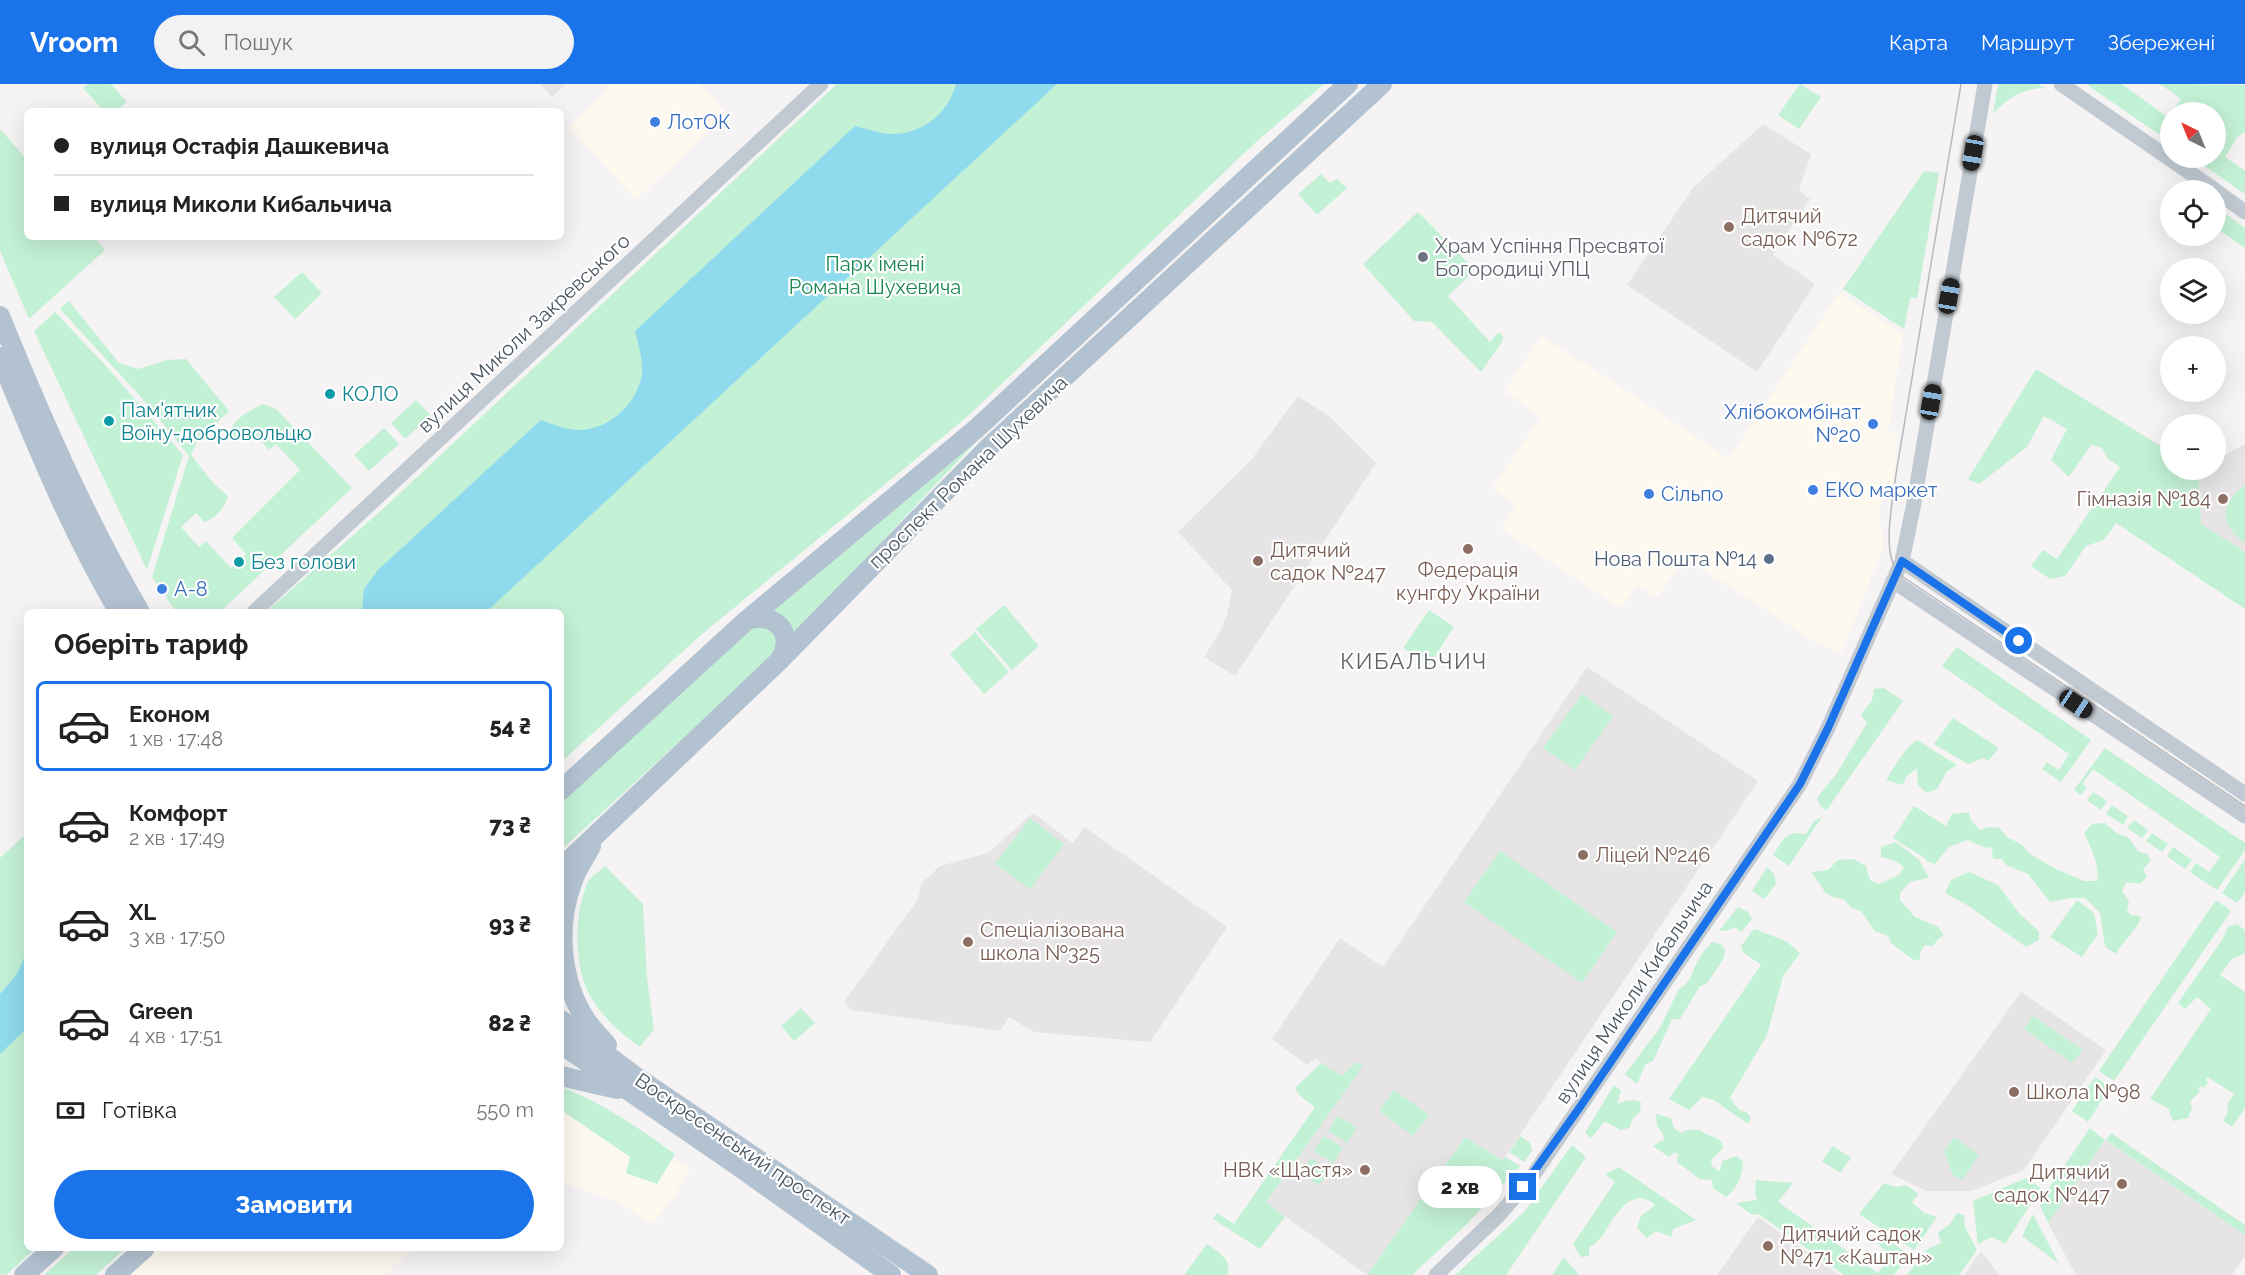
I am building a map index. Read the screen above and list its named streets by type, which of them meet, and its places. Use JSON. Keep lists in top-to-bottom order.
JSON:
{
  "streets": {
    "main road": ["проспект Романа Шухевича", "Воскресенський проспект"],
    "street": ["вулиця Миколи Закревського", "вулиця Миколи Кибальчича"]
  },
  "districts": ["КИБАЛЬЧИЧ"],
  "parks": ["Парк імені Романа Шухевича"],
  "places": [
    "ЛотОК",
    "Дитячий садок №672",
    "Храм Успіння Пресвятої Богородиці УПЦ",
    "КОЛО",
    "Пам'ятник Воїну-добровольцю",
    "Хлібокомбінат №20",
    "ЕКО маркет",
    "Сільпо",
    "Гімназія №184",
    "Федерація кунгфу України",
    "Нова Пошта №14",
    "Дитячий садок №247",
    "Без голови",
    "А-8",
    "Ліцей №246",
    "Спеціалізована школа №325",
    "Школа №98",
    "НВК «Щастя»",
    "Дитячий садок №447",
    "Дитячий садок №471 «Каштан»"
  ],
  "north": "top left",
  "page": {
    "header": "Vroom",
    "search": "Пошук",
    "nav": ["Карта", "Маршрут", "Збережені"],
    "map_buttons": ["+", "−"],
    "banner": ["вулиця Остафія Дашкевича", "вулиця Миколи Кибальчича"],
    "heading": "Оберіть тариф",
    "list": [
      {
        "name": "Економ",
        "note": "1 хв · 17:48",
        "value": "54 ₴"
      },
      {
        "name": "Комфорт",
        "note": "2 хв · 17:49",
        "value": "73 ₴"
      },
      {
        "name": "XL",
        "note": "3 хв · 17:50",
        "value": "93 ₴"
      },
      {
        "name": "Green",
        "note": "4 хв · 17:51",
        "value": "82 ₴"
      }
    ],
    "pay": ["Готівка", "550 m"],
    "buttons": "Замовити",
    "bubble": "2 хв"
  }
}
